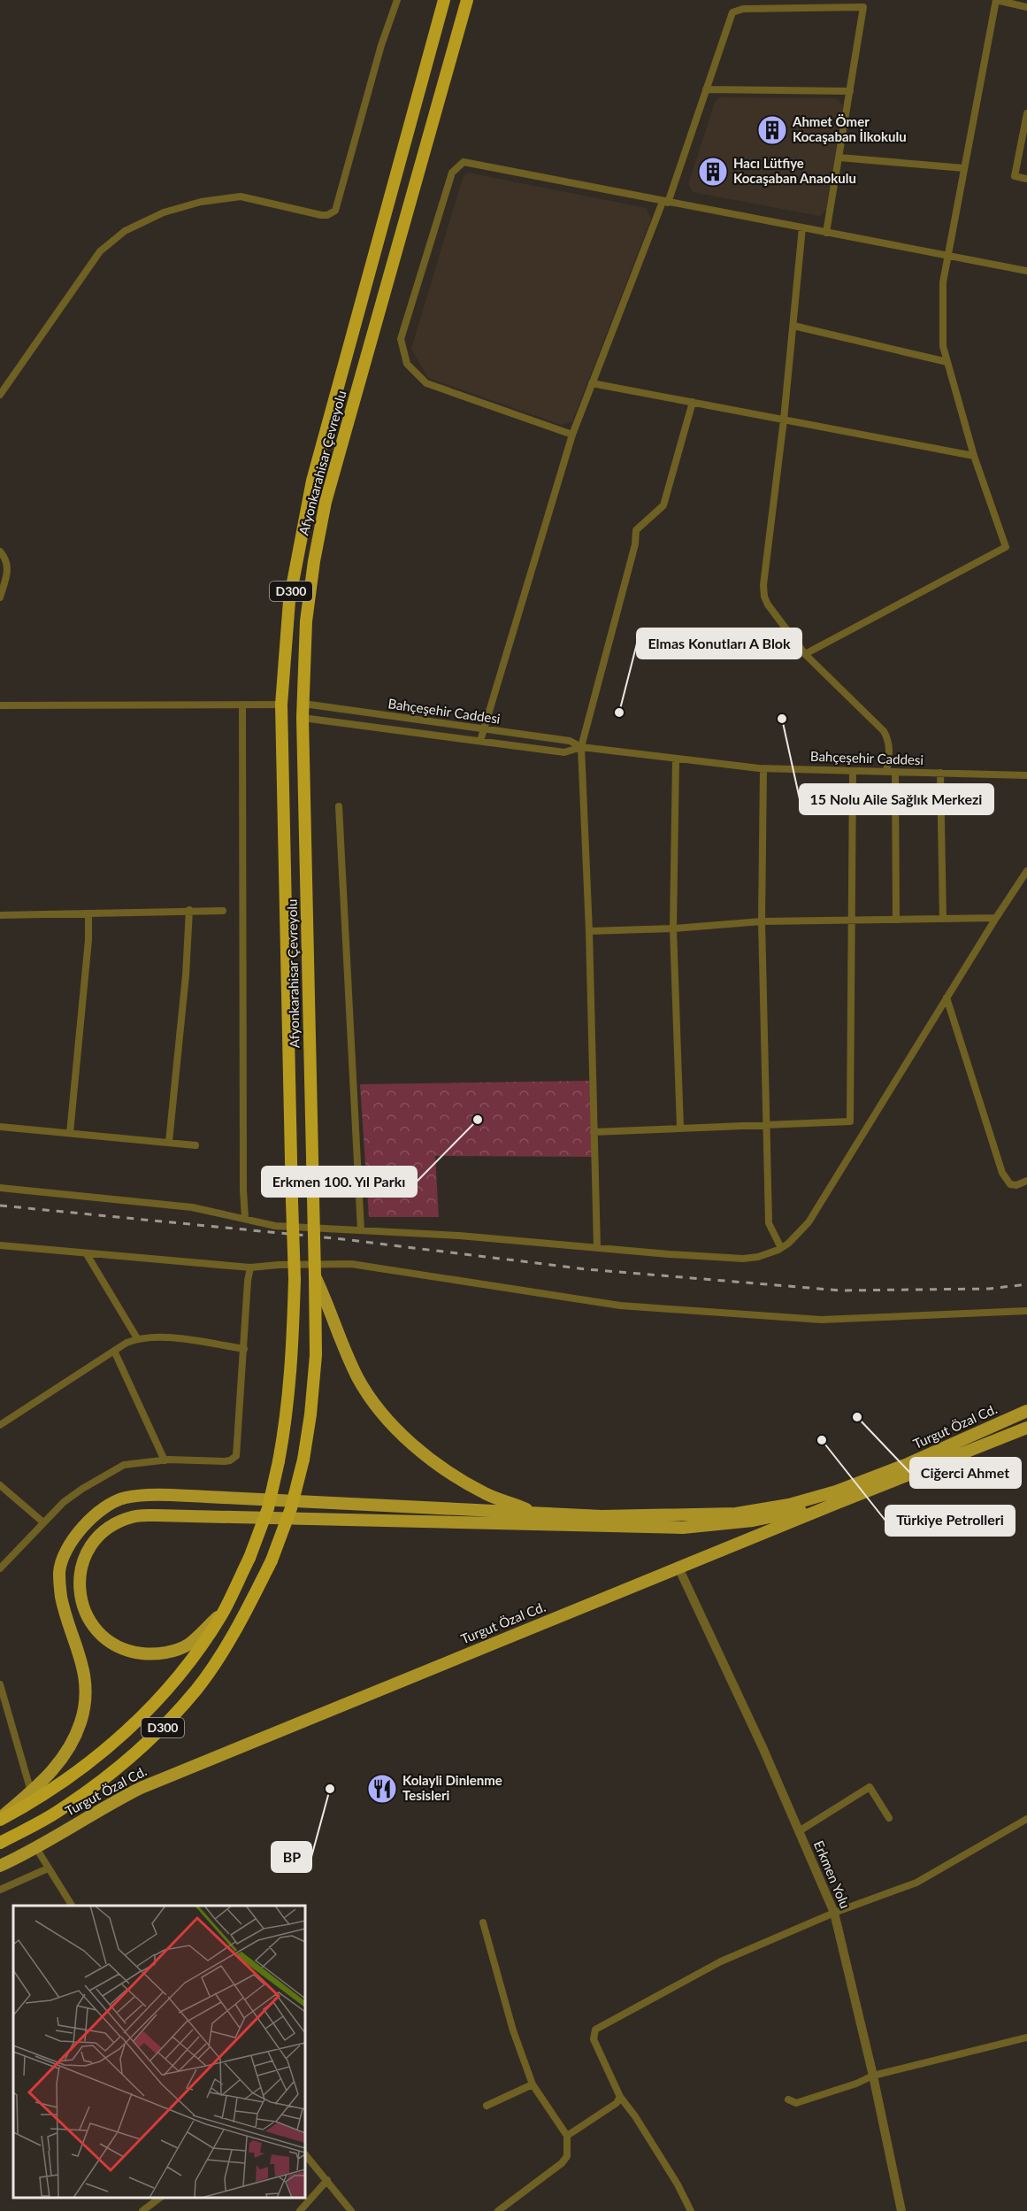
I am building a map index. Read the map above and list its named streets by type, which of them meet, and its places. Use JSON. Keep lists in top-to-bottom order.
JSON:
{
  "streets": {
    "highway": ["Afyonkarahisar Çevreyolu", "D300"],
    "main road": ["Turgut Özal Cd."],
    "street": ["Bahçeşehir Caddesi", "Erkmen Yolu"]
  },
  "crossings": [
    ["Afyonkarahisar Çevreyolu", "Bahçeşehir Caddesi"],
    ["Afyonkarahisar Çevreyolu", "Turgut Özal Cd."],
    ["Turgut Özal Cd.", "Erkmen Yolu"]
  ],
  "places": {
    "building": ["Ahmet Ömer Kocaşaban İlkokulu", "Hacı Lütfiye Kocaşaban Anaokulu"],
    "other": [
      "Elmas Konutları A Blok",
      "15 Nolu Aile Sağlık Merkezi",
      "Erkmen 100. Yıl Parkı",
      "Ciğerci Ahmet",
      "Türkiye Petrolleri",
      "BP"
    ],
    "restaurant": ["Kolayli Dinlenme Tesisleri"]
  }
}
